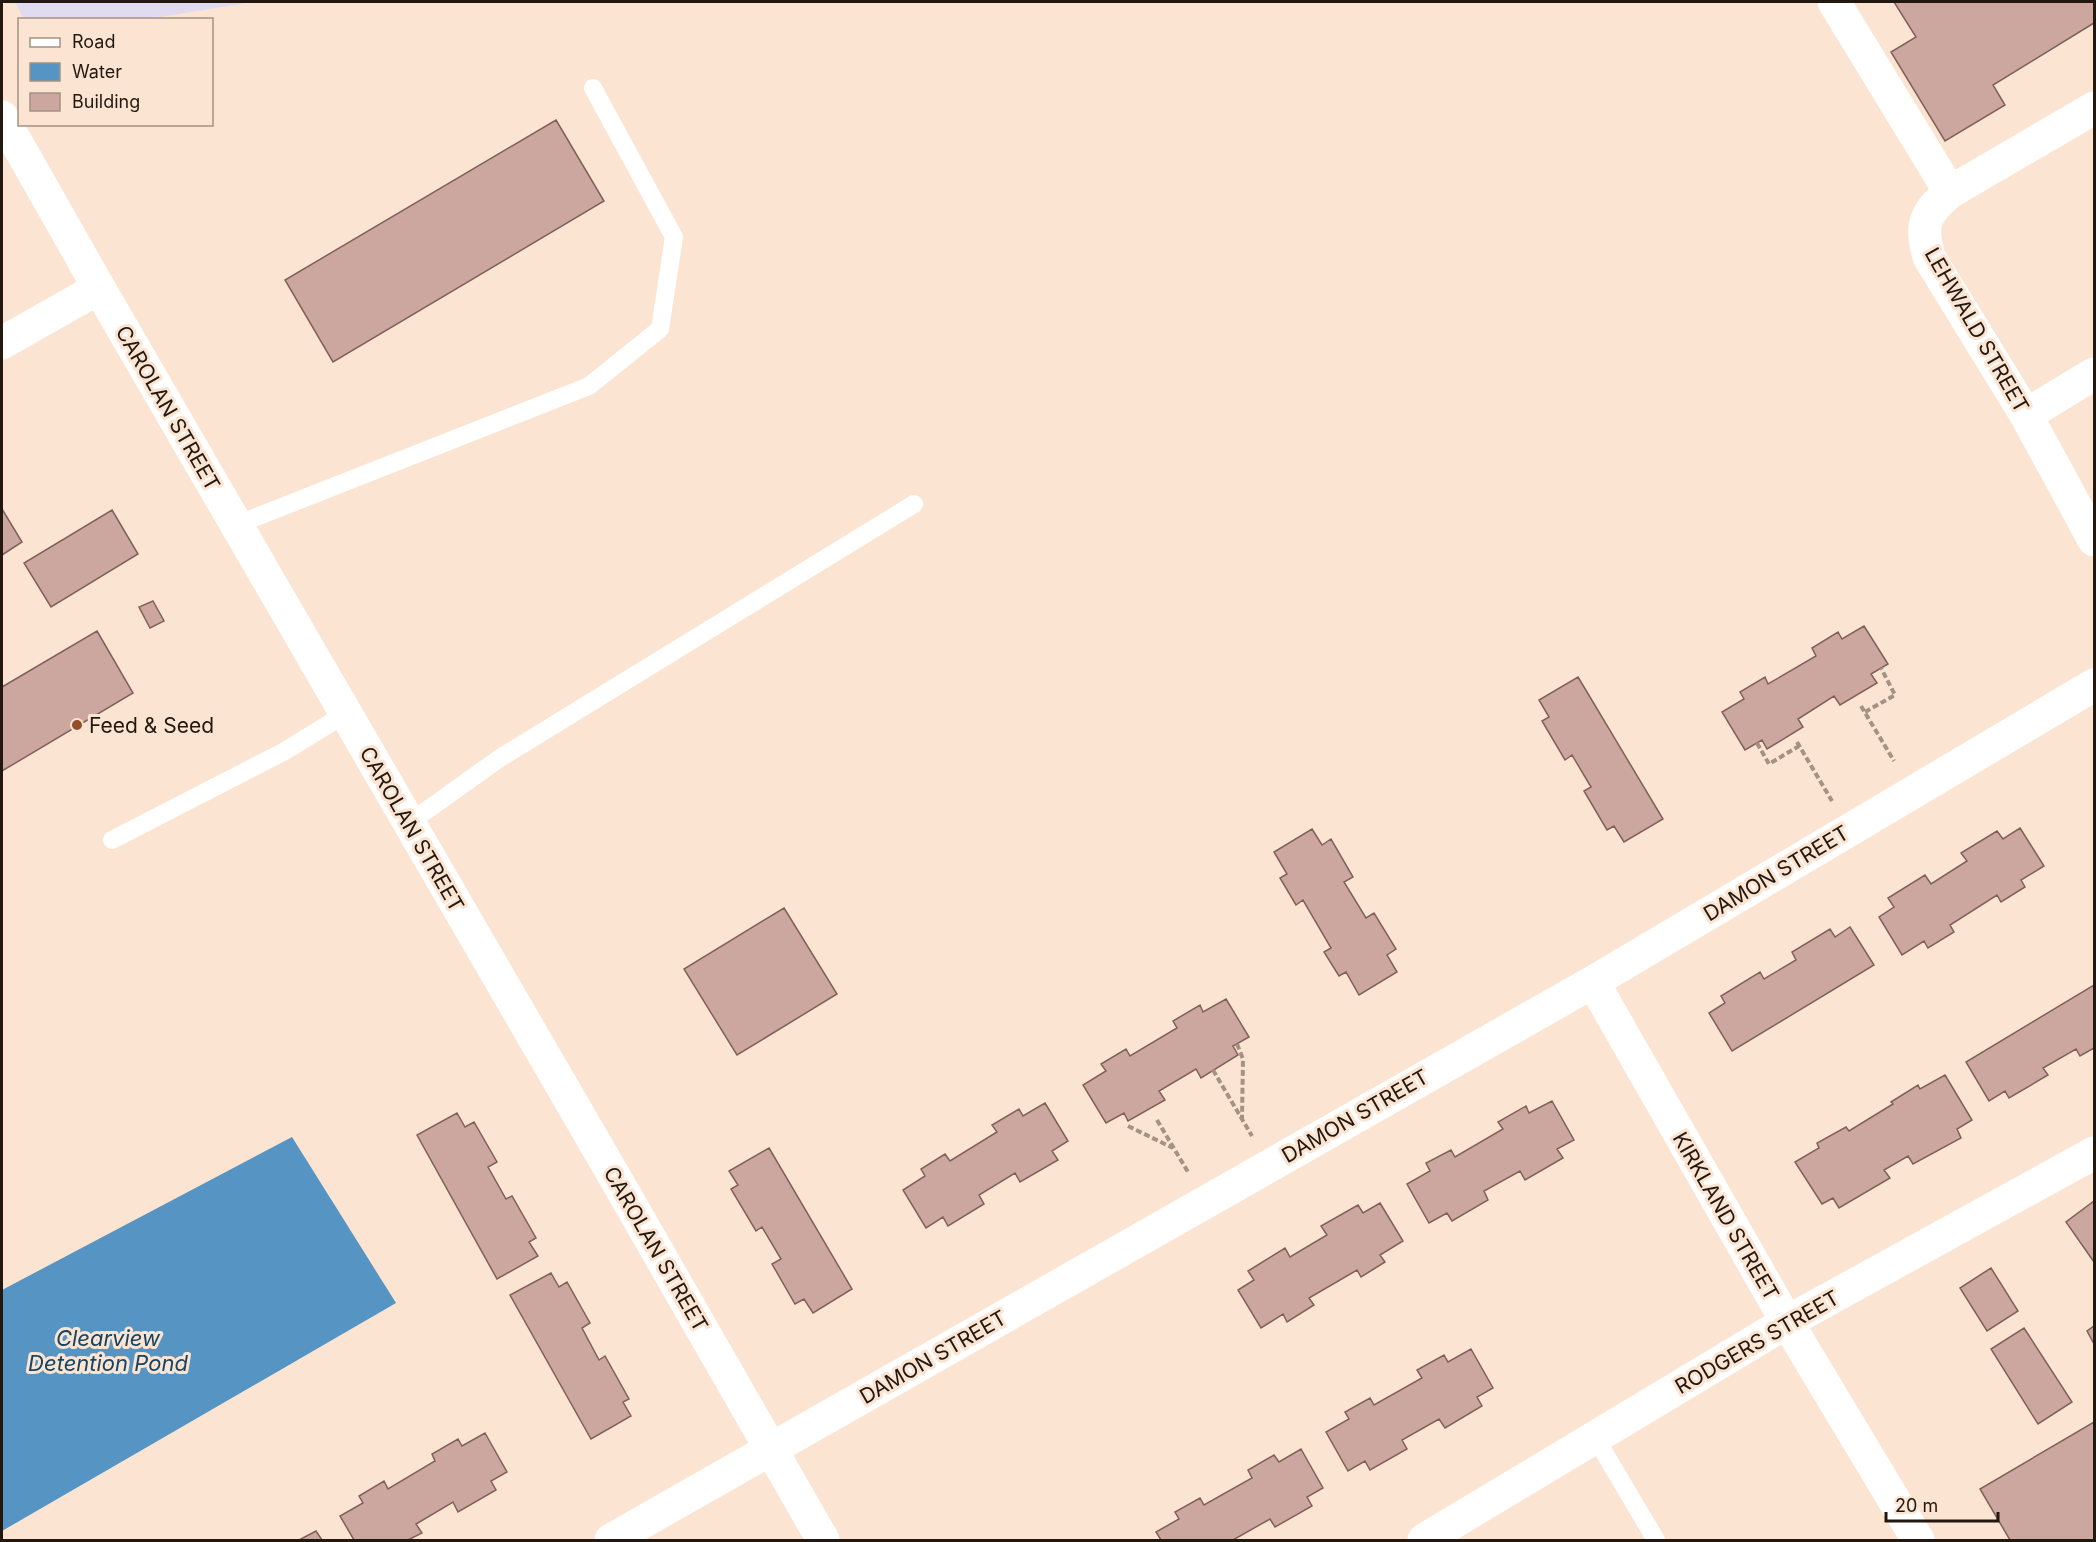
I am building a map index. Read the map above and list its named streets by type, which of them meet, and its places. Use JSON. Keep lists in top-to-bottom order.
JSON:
{
  "streets": {
    "street": [
      "LEHWALD STREET",
      "CAROLAN STREET",
      "DAMON STREET",
      "KIRKLAND STREET",
      "RODGERS STREET"
    ]
  },
  "crossings": [
    ["CAROLAN STREET", "DAMON STREET"],
    ["DAMON STREET", "KIRKLAND STREET"],
    ["KIRKLAND STREET", "RODGERS STREET"]
  ],
  "water": ["Clearview Detention Pond"],
  "places": ["Feed & Seed"],
  "legend": ["Road", "Water", "Building"],
  "scale_bar": "20 m"
}
